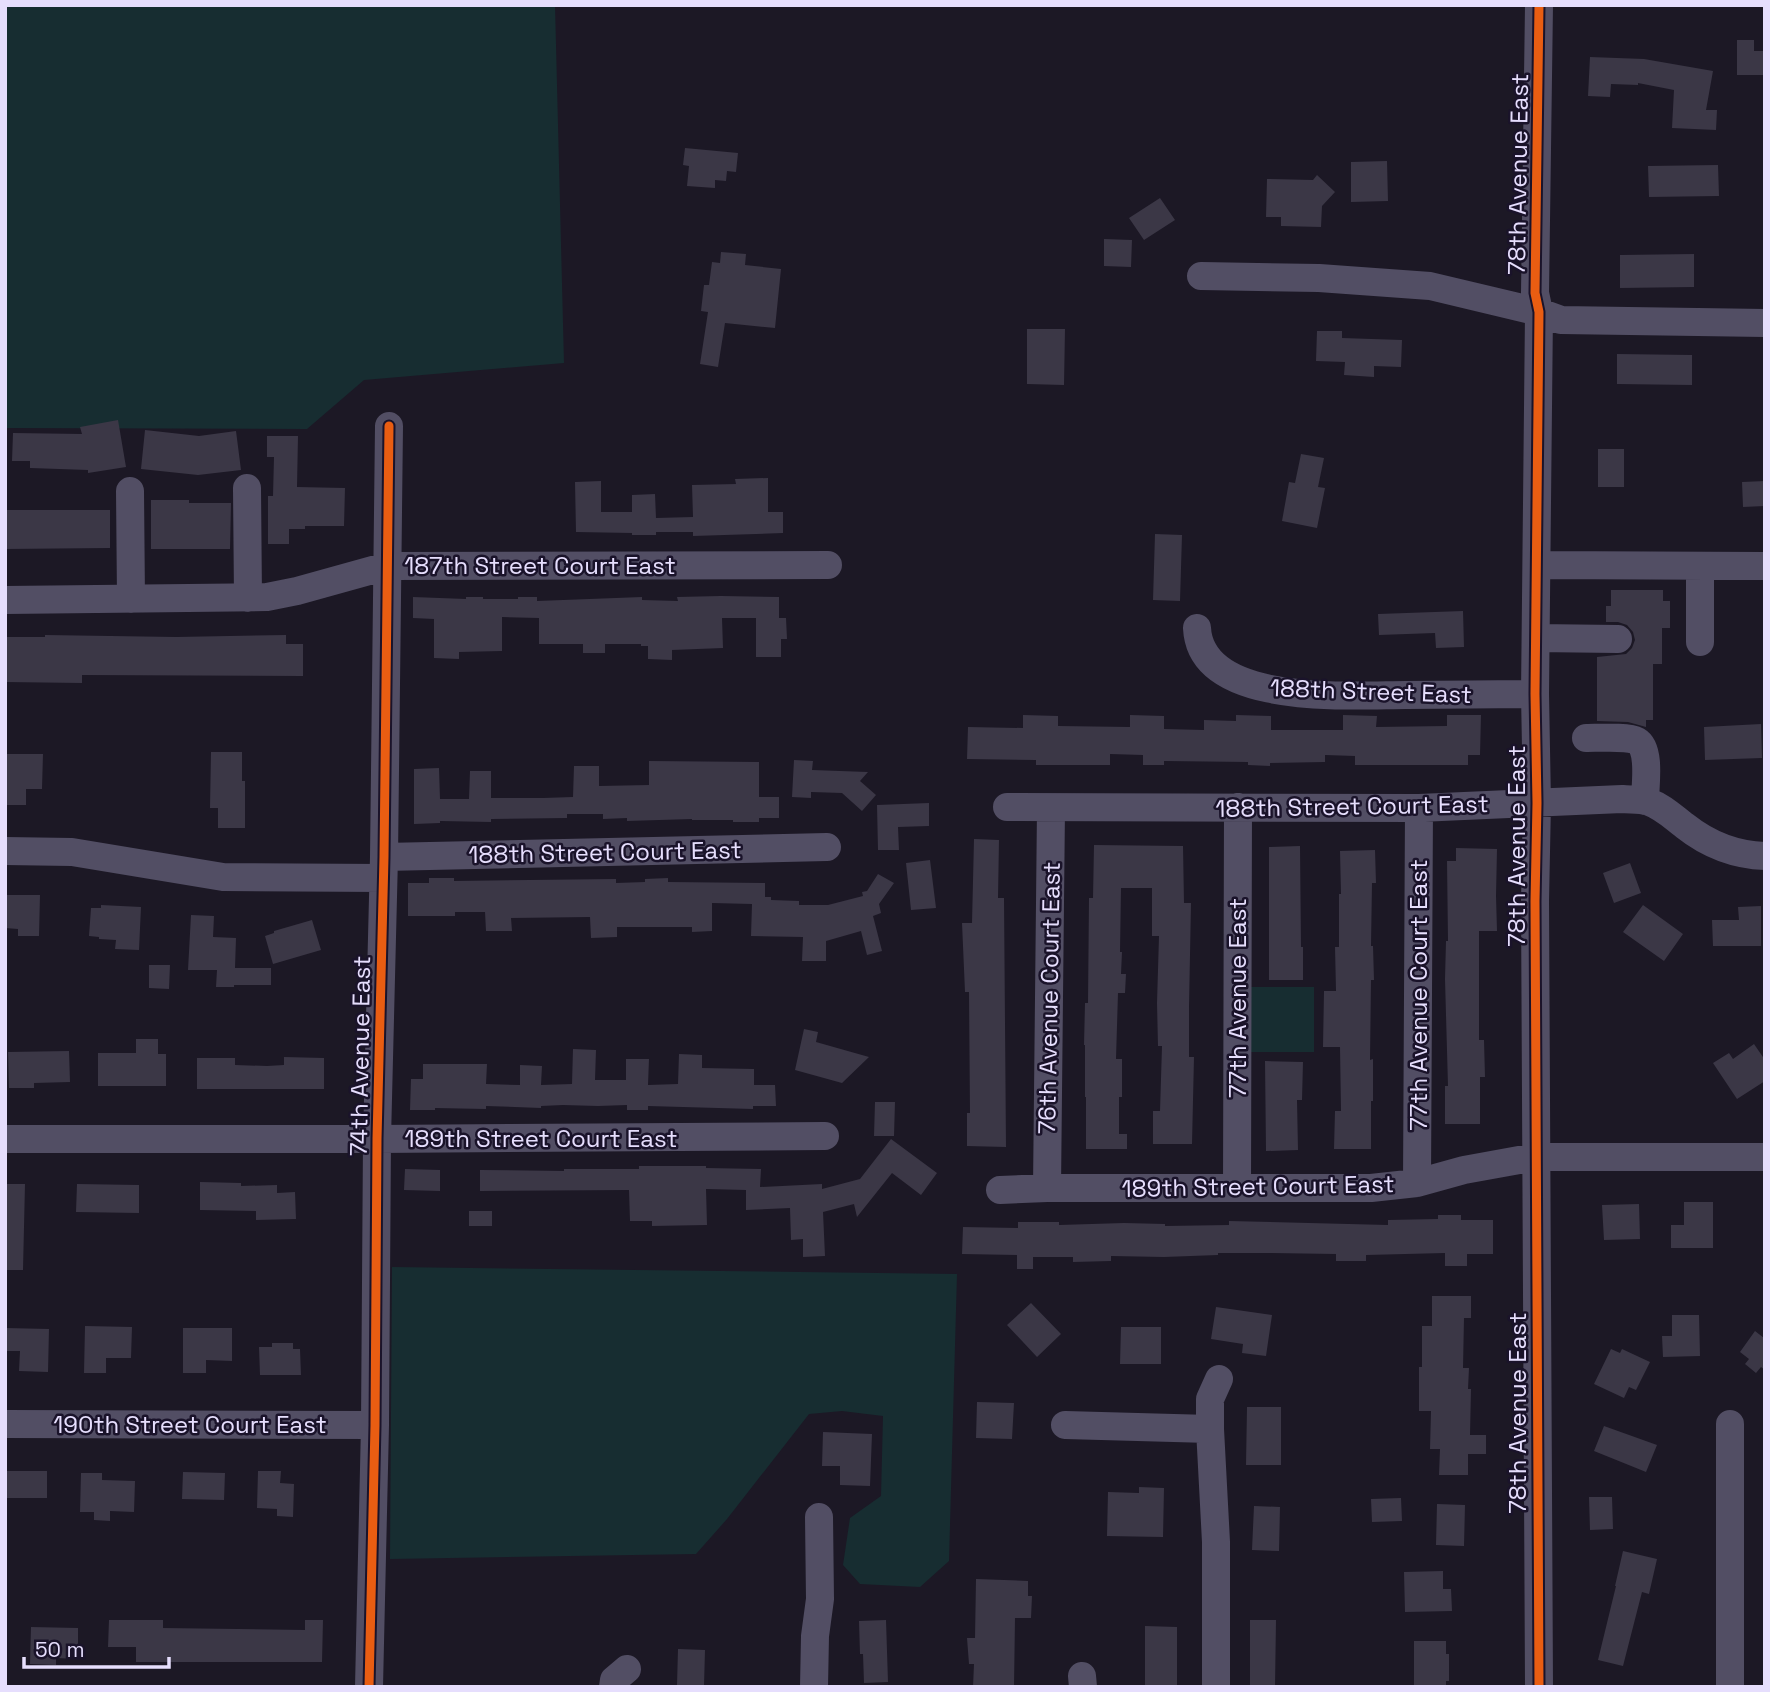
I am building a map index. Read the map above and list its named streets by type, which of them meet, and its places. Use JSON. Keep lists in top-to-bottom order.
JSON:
{
  "streets": {
    "street": [
      "78th Avenue East",
      "187th Street Court East",
      "188th Street East",
      "188th Street Court East",
      "77th Avenue Court East",
      "76th Avenue Court East",
      "77th Avenue East",
      "74th Avenue East",
      "189th Street Court East",
      "190th Street Court East"
    ]
  },
  "crossings": [
    ["78th Avenue East", "188th Street East"],
    ["78th Avenue East", "188th Street Court East"],
    ["78th Avenue East", "189th Street Court East"],
    ["187th Street Court East", "74th Avenue East"],
    ["188th Street Court East", "77th Avenue Court East"],
    ["188th Street Court East", "76th Avenue Court East"],
    ["188th Street Court East", "77th Avenue East"],
    ["188th Street Court East", "74th Avenue East"],
    ["77th Avenue Court East", "189th Street Court East"],
    ["76th Avenue Court East", "189th Street Court East"],
    ["77th Avenue East", "189th Street Court East"],
    ["74th Avenue East", "189th Street Court East"],
    ["74th Avenue East", "190th Street Court East"]
  ],
  "scale_bar": "50 m"
}
